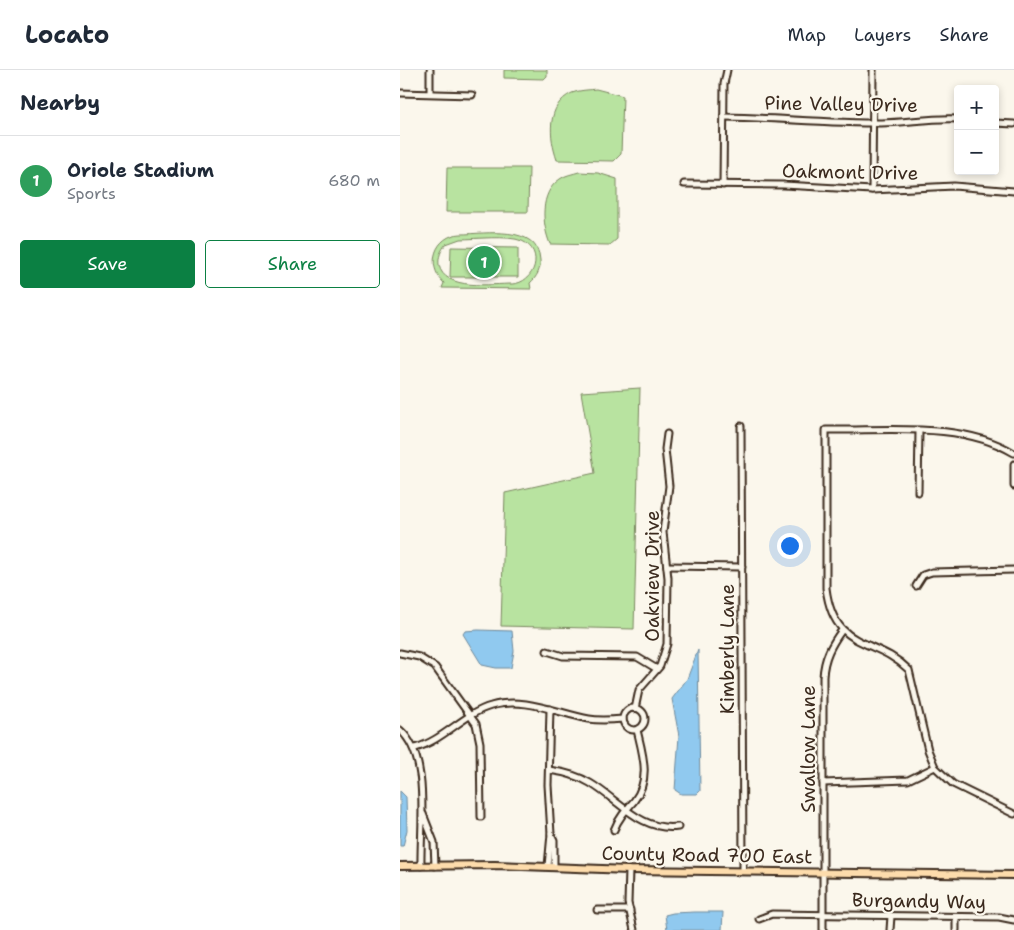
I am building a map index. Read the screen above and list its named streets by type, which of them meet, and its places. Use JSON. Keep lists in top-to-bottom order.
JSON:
{
  "streets": {
    "main road": ["County Road 700 East"],
    "street": [
      "Pine Valley Drive",
      "Oakmont Drive",
      "Oakview Drive",
      "Kimberly Lane",
      "Swallow Lane",
      "Burgandy Way"
    ]
  },
  "crossings": [
    ["Kimberly Lane", "County Road 700 East"],
    ["Swallow Lane", "County Road 700 East"],
    ["Swallow Lane", "Burgandy Way"]
  ],
  "page": {
    "header": "Locato",
    "nav": ["Map", "Layers", "Share"],
    "heading": "Nearby",
    "map_buttons": ["+", "−"],
    "list": [
      {
        "mark": "1",
        "name": "Oriole Stadium",
        "note": "Sports",
        "value": "680 m"
      }
    ],
    "buttons": ["Save", "Share"],
    "pins": "1"
  }
}
